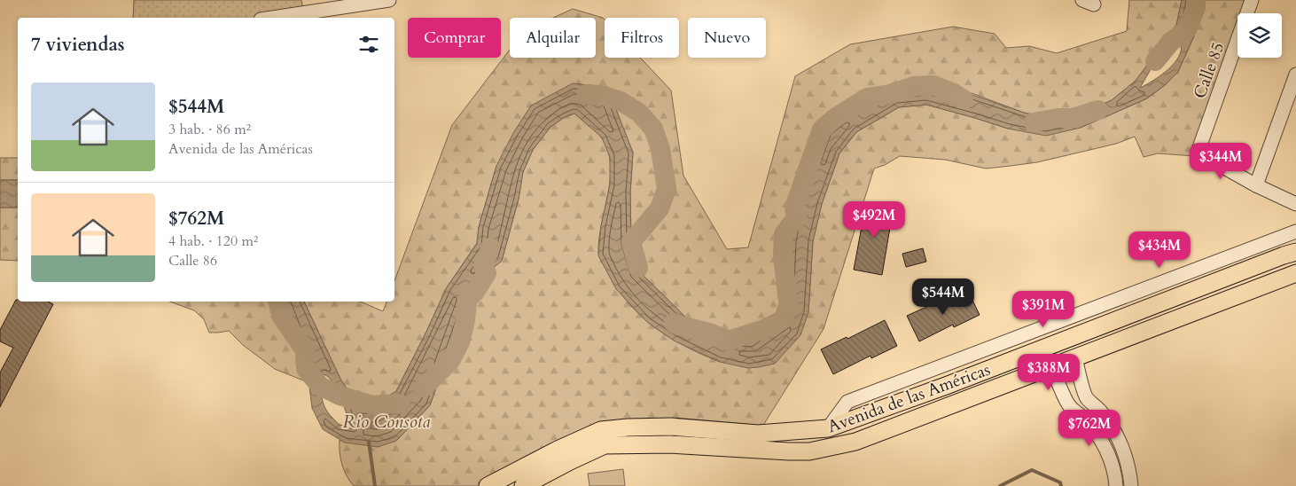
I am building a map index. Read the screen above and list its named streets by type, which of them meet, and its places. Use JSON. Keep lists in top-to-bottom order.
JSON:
{
  "streets": {
    "main road": ["Avenida de las Américas"],
    "street": ["Calle 85"]
  },
  "water": ["Rio Consota"],
  "page": {
    "chip": [
      "Comprar",
      "Alquilar",
      "Filtros",
      "Nuevo"
    ],
    "heading": "7 viviendas",
    "list": [
      {
        "name": "$544M",
        "note": "3 hab. · 86 m² · Avenida de las Américas"
      },
      {
        "name": "$762M",
        "note": "4 hab. · 120 m² · Calle 86"
      }
    ],
    "price": [
      "$344M",
      "$492M",
      "$434M",
      "$544M",
      "$391M",
      "$388M",
      "$762M"
    ]
  }
}
